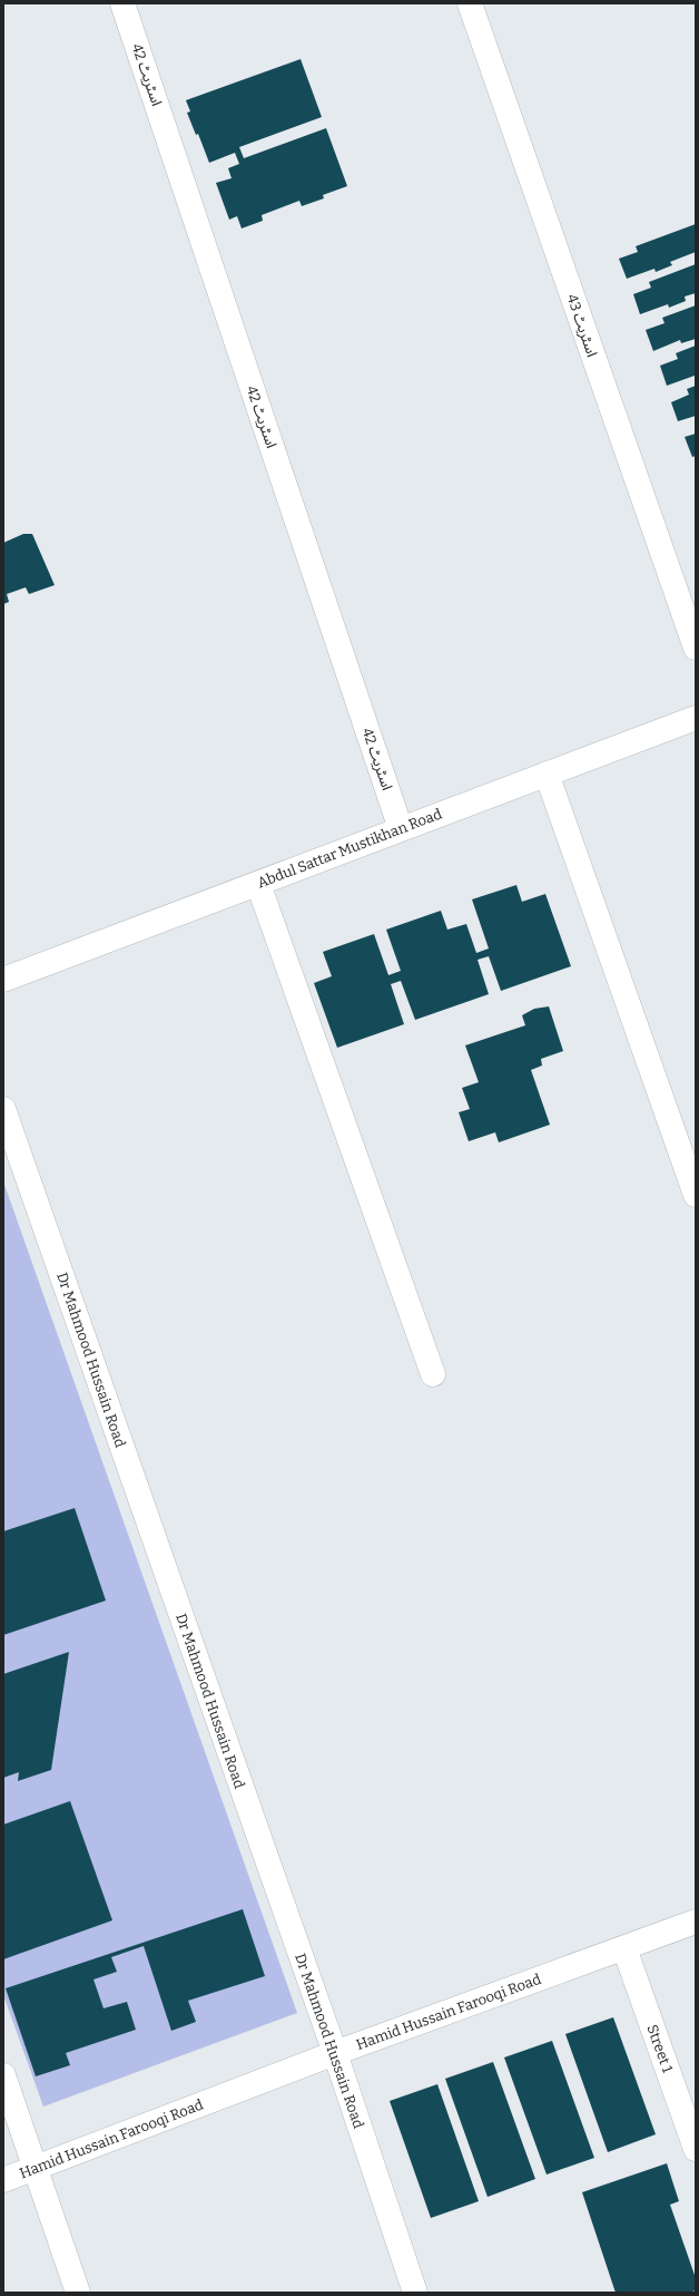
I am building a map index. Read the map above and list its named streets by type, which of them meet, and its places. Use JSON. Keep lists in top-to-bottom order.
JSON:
{
  "streets": {
    "street": [
      "اسٹریٹ 42",
      "اسٹریٹ 43",
      "Abdul Sattar Mustikhan Road",
      "Dr Mahmood Hussain Road",
      "Hamid Hussain Farooqi Road",
      "Street 1"
    ]
  },
  "crossings": [
    ["اسٹریٹ 42", "Abdul Sattar Mustikhan Road"],
    ["Dr Mahmood Hussain Road", "Hamid Hussain Farooqi Road"],
    ["Hamid Hussain Farooqi Road", "Street 1"]
  ]
}
